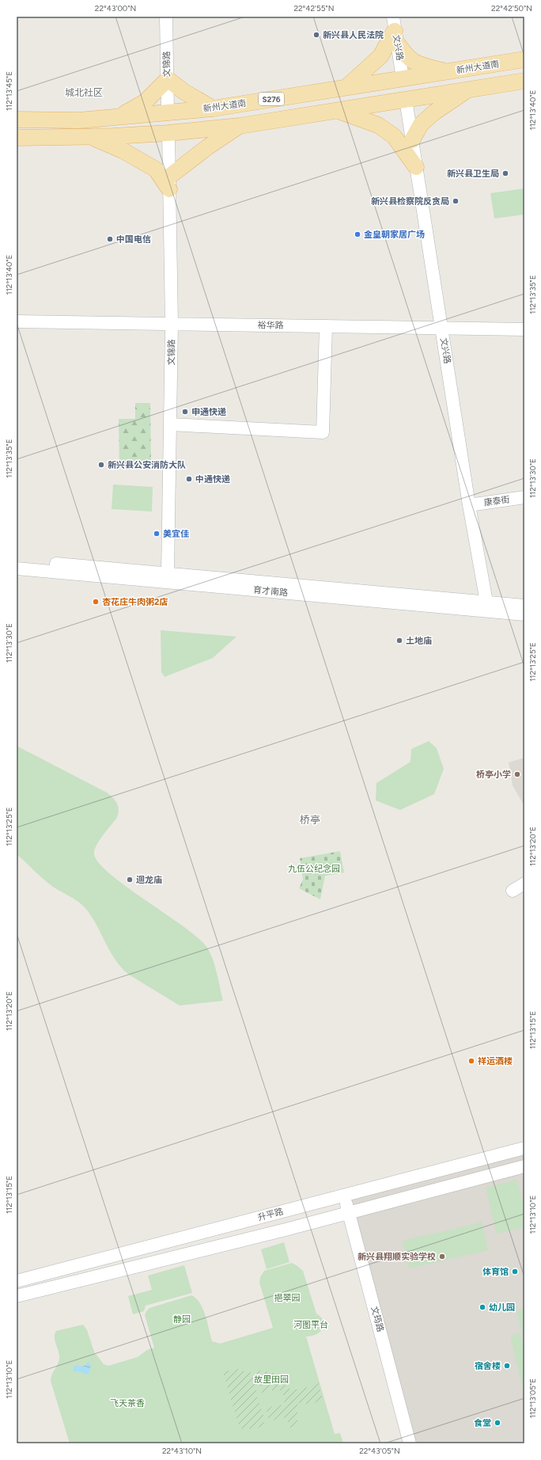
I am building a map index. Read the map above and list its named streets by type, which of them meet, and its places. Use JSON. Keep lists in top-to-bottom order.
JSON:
{
  "streets": {
    "main road": ["新州大道南", "S276"],
    "street": [
      "文兴路",
      "文锦路",
      "裕华路",
      "康泰街",
      "育才南路",
      "升平路",
      "文筠路"
    ]
  },
  "crossings": [
    ["文兴路", "新州大道南"],
    ["文兴路", "裕华路"],
    ["文兴路", "康泰街"],
    ["文兴路", "育才南路"],
    ["文锦路", "新州大道南"],
    ["文锦路", "裕华路"],
    ["文锦路", "育才南路"],
    ["升平路", "文筠路"]
  ],
  "districts": ["城北社区", "桥亭"],
  "parks": [
    "九伍公纪念园",
    "挹翠园",
    "静园",
    "河图平台",
    "故里田园",
    "飞天茶香"
  ],
  "places": [
    "新兴县人民法院",
    "新兴县卫生局",
    "新兴县检察院反贪局",
    "金皇朝家居广场",
    "中国电信",
    "申通快递",
    "新兴县公安消防大队",
    "中通快递",
    "美宜佳",
    "杏花庄牛肉粥2店",
    "土地庙",
    "桥亭小学",
    "迴龙庙",
    "祥运酒楼",
    "新兴县翔顺实验学校",
    "体育馆",
    "幼儿园",
    "宿舍楼",
    "食堂"
  ],
  "coordinates": [
    "22°43'00\"N",
    "22°42'55\"N",
    "22°42'50\"N",
    "112°13'45\"E",
    "112°13'40\"E",
    "112°13'35\"E",
    "112°13'30\"E",
    "112°13'25\"E",
    "112°13'20\"E",
    "112°13'15\"E",
    "112°13'10\"E",
    "112°13'05\"E",
    "22°43'10\"N",
    "22°43'05\"N"
  ]
}
